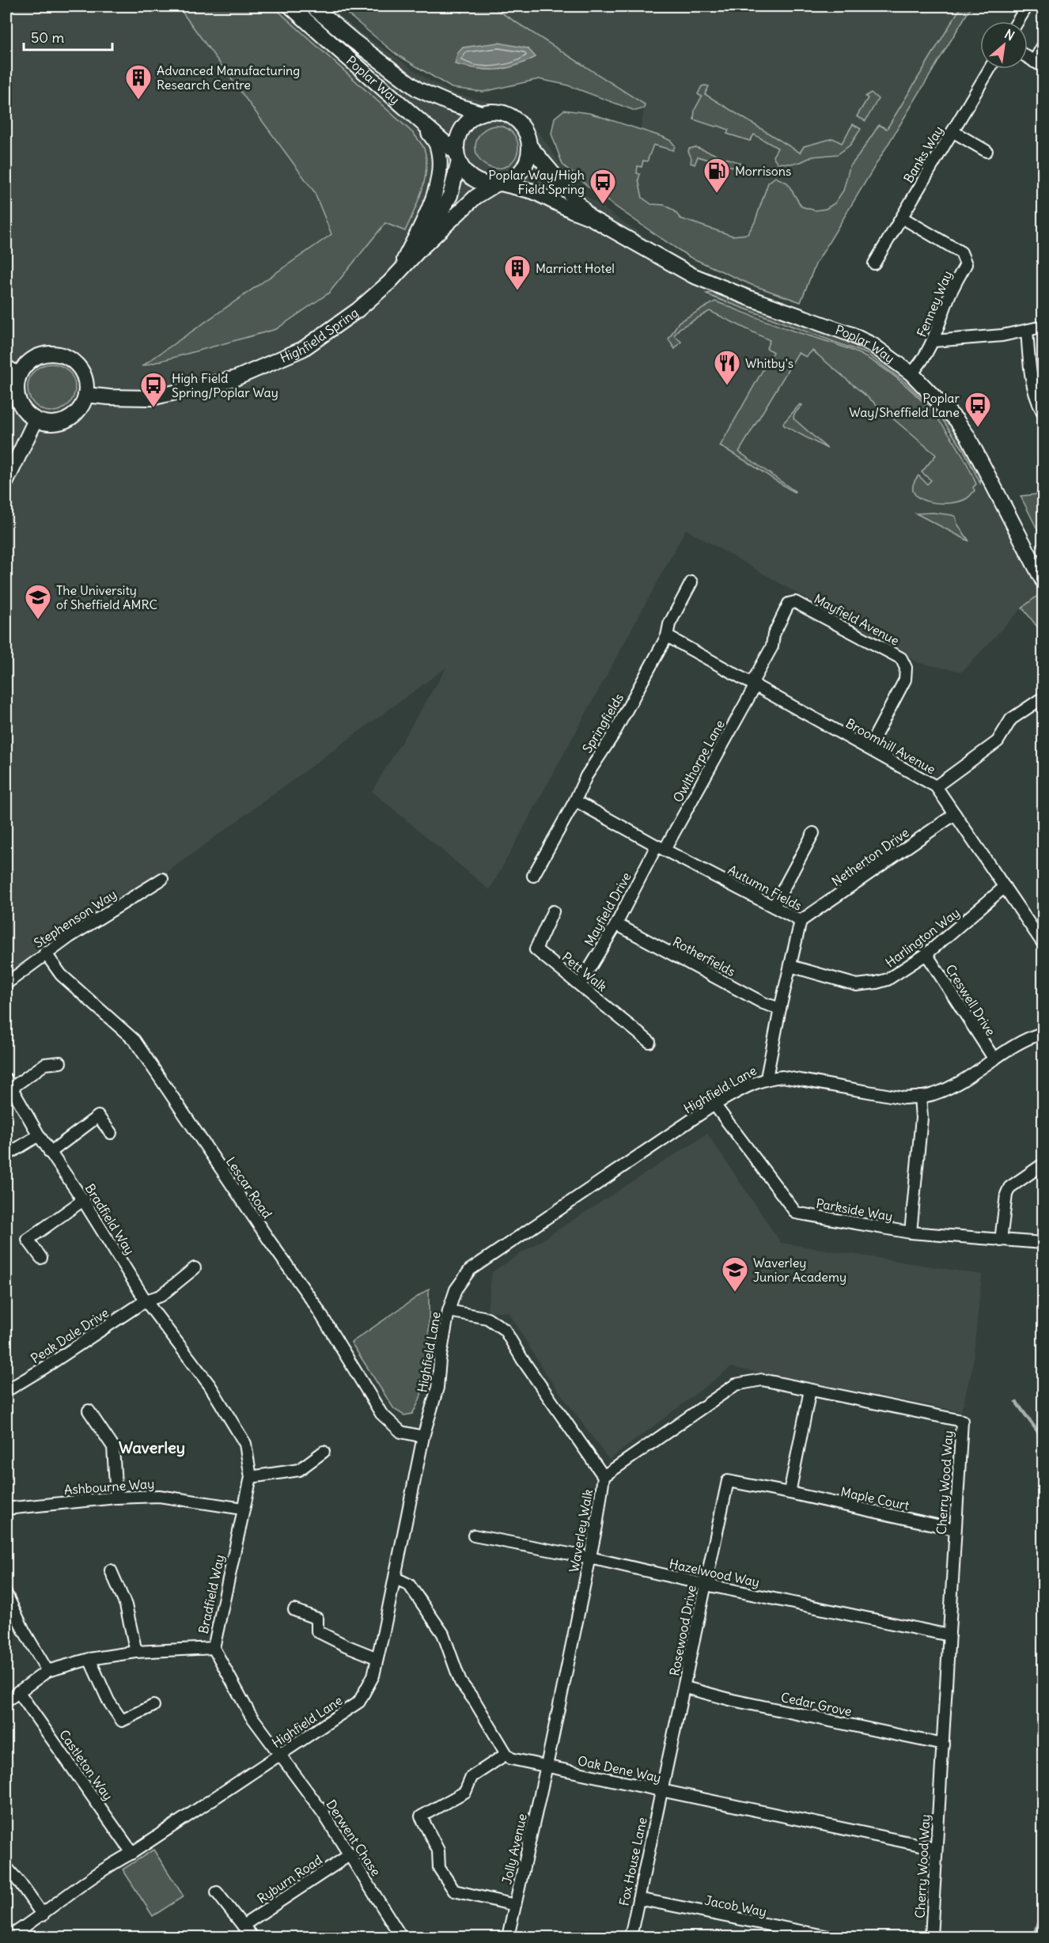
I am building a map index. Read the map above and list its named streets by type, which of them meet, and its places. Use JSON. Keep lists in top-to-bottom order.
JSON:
{
  "streets": {
    "main road": ["Poplar Way", "Highfield Spring"],
    "street": [
      "Banks Way",
      "Fenney Way",
      "Mayfield Avenue",
      "Springfields",
      "Broomhill Avenue",
      "Owlthorpe Lane",
      "Netherton Drive",
      "Autumn Fields",
      "Mayfield Drive",
      "Stephenson Way",
      "Harlington Way",
      "Rotherfields",
      "Pett Walk",
      "Creswell Drive",
      "Highfield Lane",
      "Lescar Road",
      "Parkside Way",
      "Bradfield Way",
      "Peak Dale Drive",
      "Cherry Wood Way",
      "Ashbourne Way",
      "Maple Court",
      "Waverley Walk",
      "Hazelwood Way",
      "Rosewood Drive",
      "Cedar Grove",
      "Castleton Way",
      "Oak Dene Way",
      "Derwent Chase",
      "Jolly Avenue",
      "Fox House Lane",
      "Ryburn Road",
      "Jacob Way"
    ]
  },
  "crossings": [
    ["Poplar Way", "Fenney Way"],
    ["Poplar Way", "Highfield Spring"],
    ["Banks Way", "Fenney Way"],
    ["Mayfield Avenue", "Broomhill Avenue"],
    ["Mayfield Avenue", "Owlthorpe Lane"],
    ["Springfields", "Broomhill Avenue"],
    ["Springfields", "Autumn Fields"],
    ["Broomhill Avenue", "Owlthorpe Lane"],
    ["Broomhill Avenue", "Netherton Drive"],
    ["Broomhill Avenue", "Harlington Way"],
    ["Owlthorpe Lane", "Autumn Fields"],
    ["Owlthorpe Lane", "Mayfield Drive"],
    ["Netherton Drive", "Autumn Fields"],
    ["Autumn Fields", "Mayfield Drive"],
    ["Autumn Fields", "Harlington Way"],
    ["Autumn Fields", "Rotherfields"],
    ["Autumn Fields", "Highfield Lane"],
    ["Mayfield Drive", "Rotherfields"],
    ["Mayfield Drive", "Pett Walk"],
    ["Stephenson Way", "Lescar Road"],
    ["Harlington Way", "Creswell Drive"],
    ["Creswell Drive", "Highfield Lane"],
    ["Highfield Lane", "Lescar Road"],
    ["Highfield Lane", "Parkside Way"],
    ["Highfield Lane", "Bradfield Way"],
    ["Highfield Lane", "Waverley Walk"],
    ["Highfield Lane", "Castleton Way"],
    ["Highfield Lane", "Derwent Chase"],
    ["Bradfield Way", "Peak Dale Drive"],
    ["Bradfield Way", "Ashbourne Way"],
    ["Bradfield Way", "Derwent Chase"],
    ["Cherry Wood Way", "Maple Court"],
    ["Cherry Wood Way", "Waverley Walk"],
    ["Cherry Wood Way", "Hazelwood Way"],
    ["Cherry Wood Way", "Cedar Grove"],
    ["Cherry Wood Way", "Oak Dene Way"],
    ["Maple Court", "Rosewood Drive"],
    ["Waverley Walk", "Hazelwood Way"],
    ["Waverley Walk", "Oak Dene Way"],
    ["Waverley Walk", "Jolly Avenue"],
    ["Hazelwood Way", "Rosewood Drive"],
    ["Rosewood Drive", "Cedar Grove"],
    ["Rosewood Drive", "Oak Dene Way"],
    ["Rosewood Drive", "Fox House Lane"],
    ["Oak Dene Way", "Jolly Avenue"],
    ["Oak Dene Way", "Fox House Lane"],
    ["Derwent Chase", "Ryburn Road"],
    ["Fox House Lane", "Jacob Way"]
  ],
  "districts": ["Waverley"],
  "places": {
    "building": ["Advanced Manufacturing Research Centre", "Marriott Hotel"],
    "fuel station": ["Morrisons"],
    "bus stop": ["Poplar Way/High Field Spring", "High Field Spring/Poplar Way", "Poplar Way/Sheffield Lane"],
    "restaurant": ["Whitby's"],
    "school or university": ["The University of Sheffield AMRC", "Waverley Junior Academy"]
  },
  "scale_bar": "50 m",
  "north": "top right"
}
